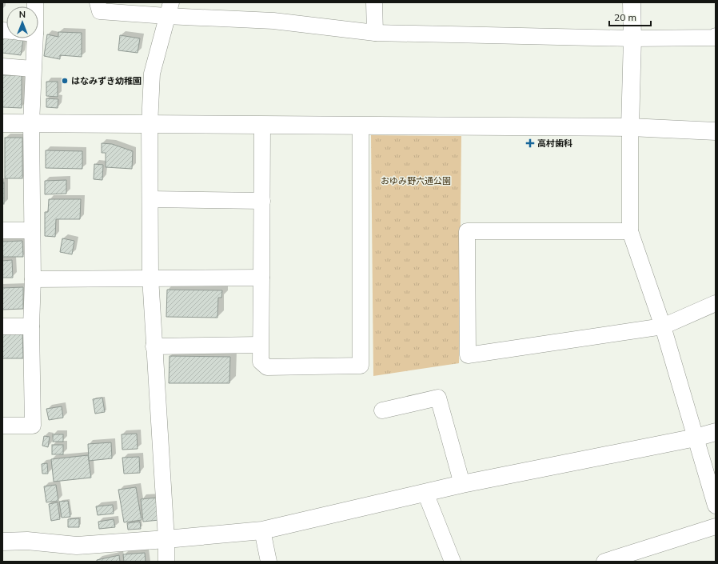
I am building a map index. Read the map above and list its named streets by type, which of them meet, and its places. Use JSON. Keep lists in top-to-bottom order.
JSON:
{
  "parks": ["おゆみ野六通公園"],
  "places": {
    "other": ["はなみずき幼稚園"],
    "health": ["高村歯科"]
  },
  "scale_bar": "20 m",
  "north": "top"
}
